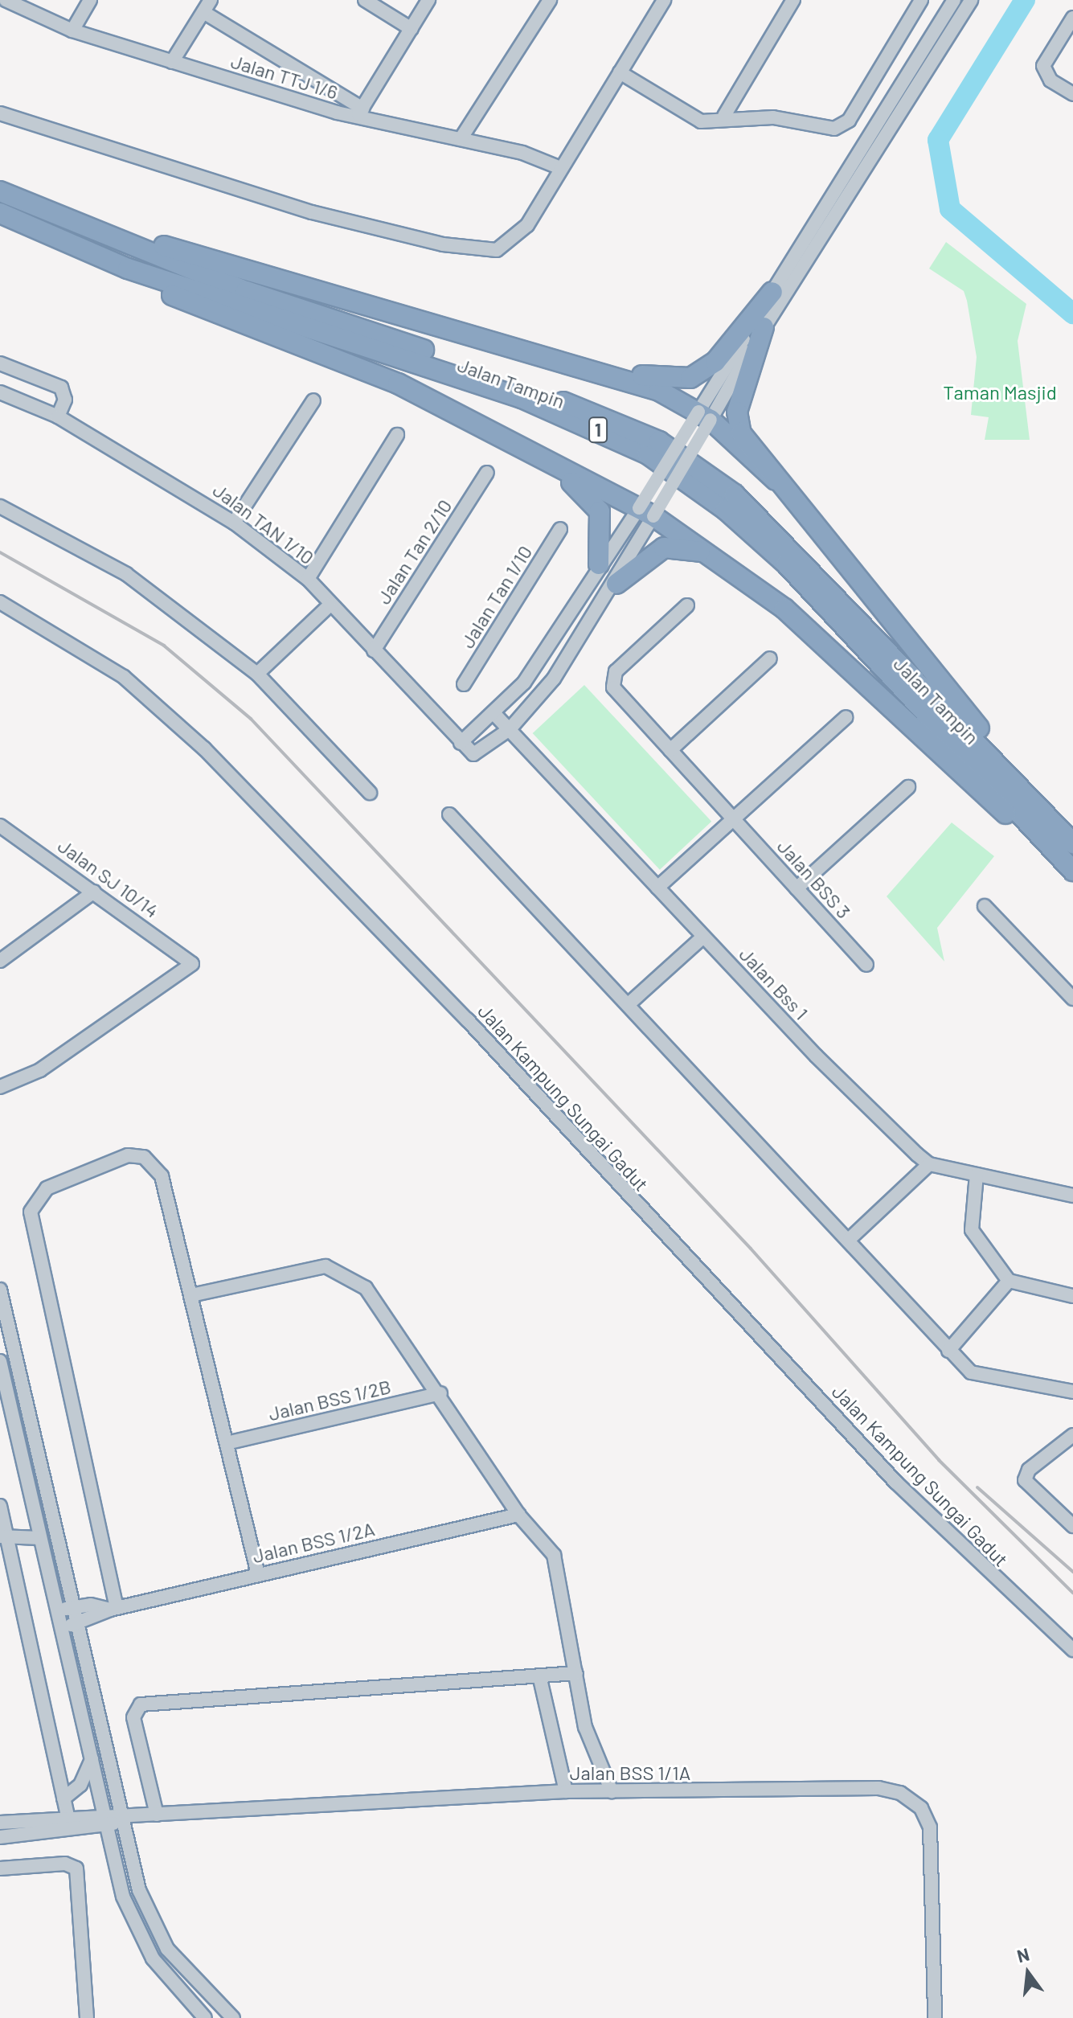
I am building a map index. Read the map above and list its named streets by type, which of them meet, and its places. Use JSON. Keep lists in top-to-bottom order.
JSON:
{
  "streets": {
    "highway": ["Jalan Tampin", "1"],
    "street": [
      "Jalan TTJ 1/6",
      "Jalan TAN 1/10",
      "Jalan Tan 2/10",
      "Jalan Tan 1/10",
      "Jalan SJ 10/14",
      "Jalan BSS 3",
      "Jalan Bss 1",
      "Jalan Kampung Sungai Gadut",
      "Jalan BSS 1/2B",
      "Jalan BSS 1/2A",
      "Jalan BSS 1/1A"
    ]
  },
  "crossings": [
    ["Jalan TAN 1/10", "Jalan Tan 2/10"]
  ],
  "parks": ["Taman Masjid"],
  "north": "top"
}
